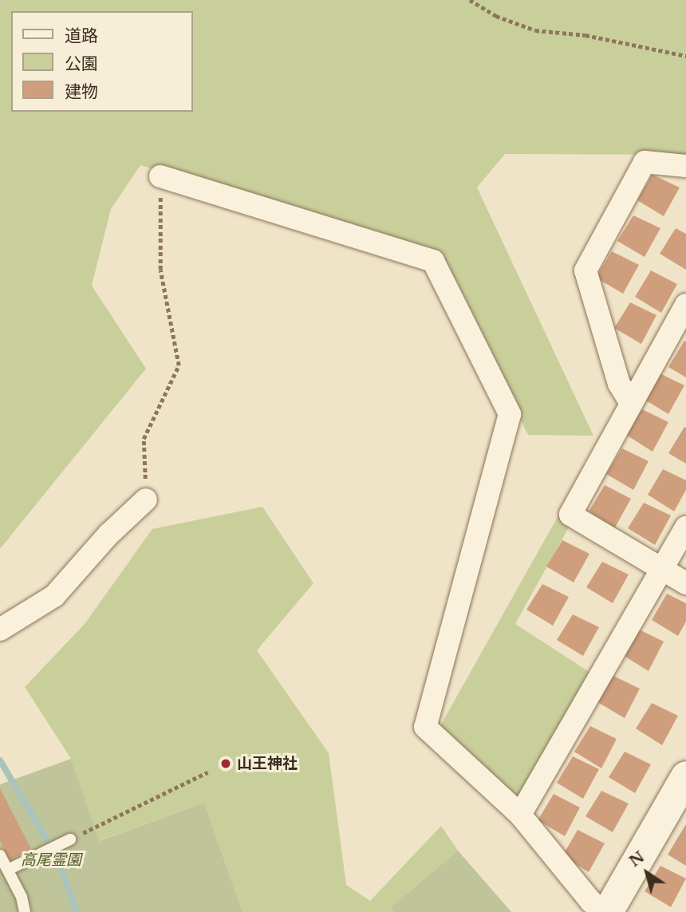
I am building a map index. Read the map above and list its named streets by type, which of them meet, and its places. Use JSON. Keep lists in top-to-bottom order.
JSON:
{
  "parks": ["高尾霊園"],
  "places": ["山王神社"],
  "legend": ["道路", "公園", "建物"],
  "north": "top left"
}
